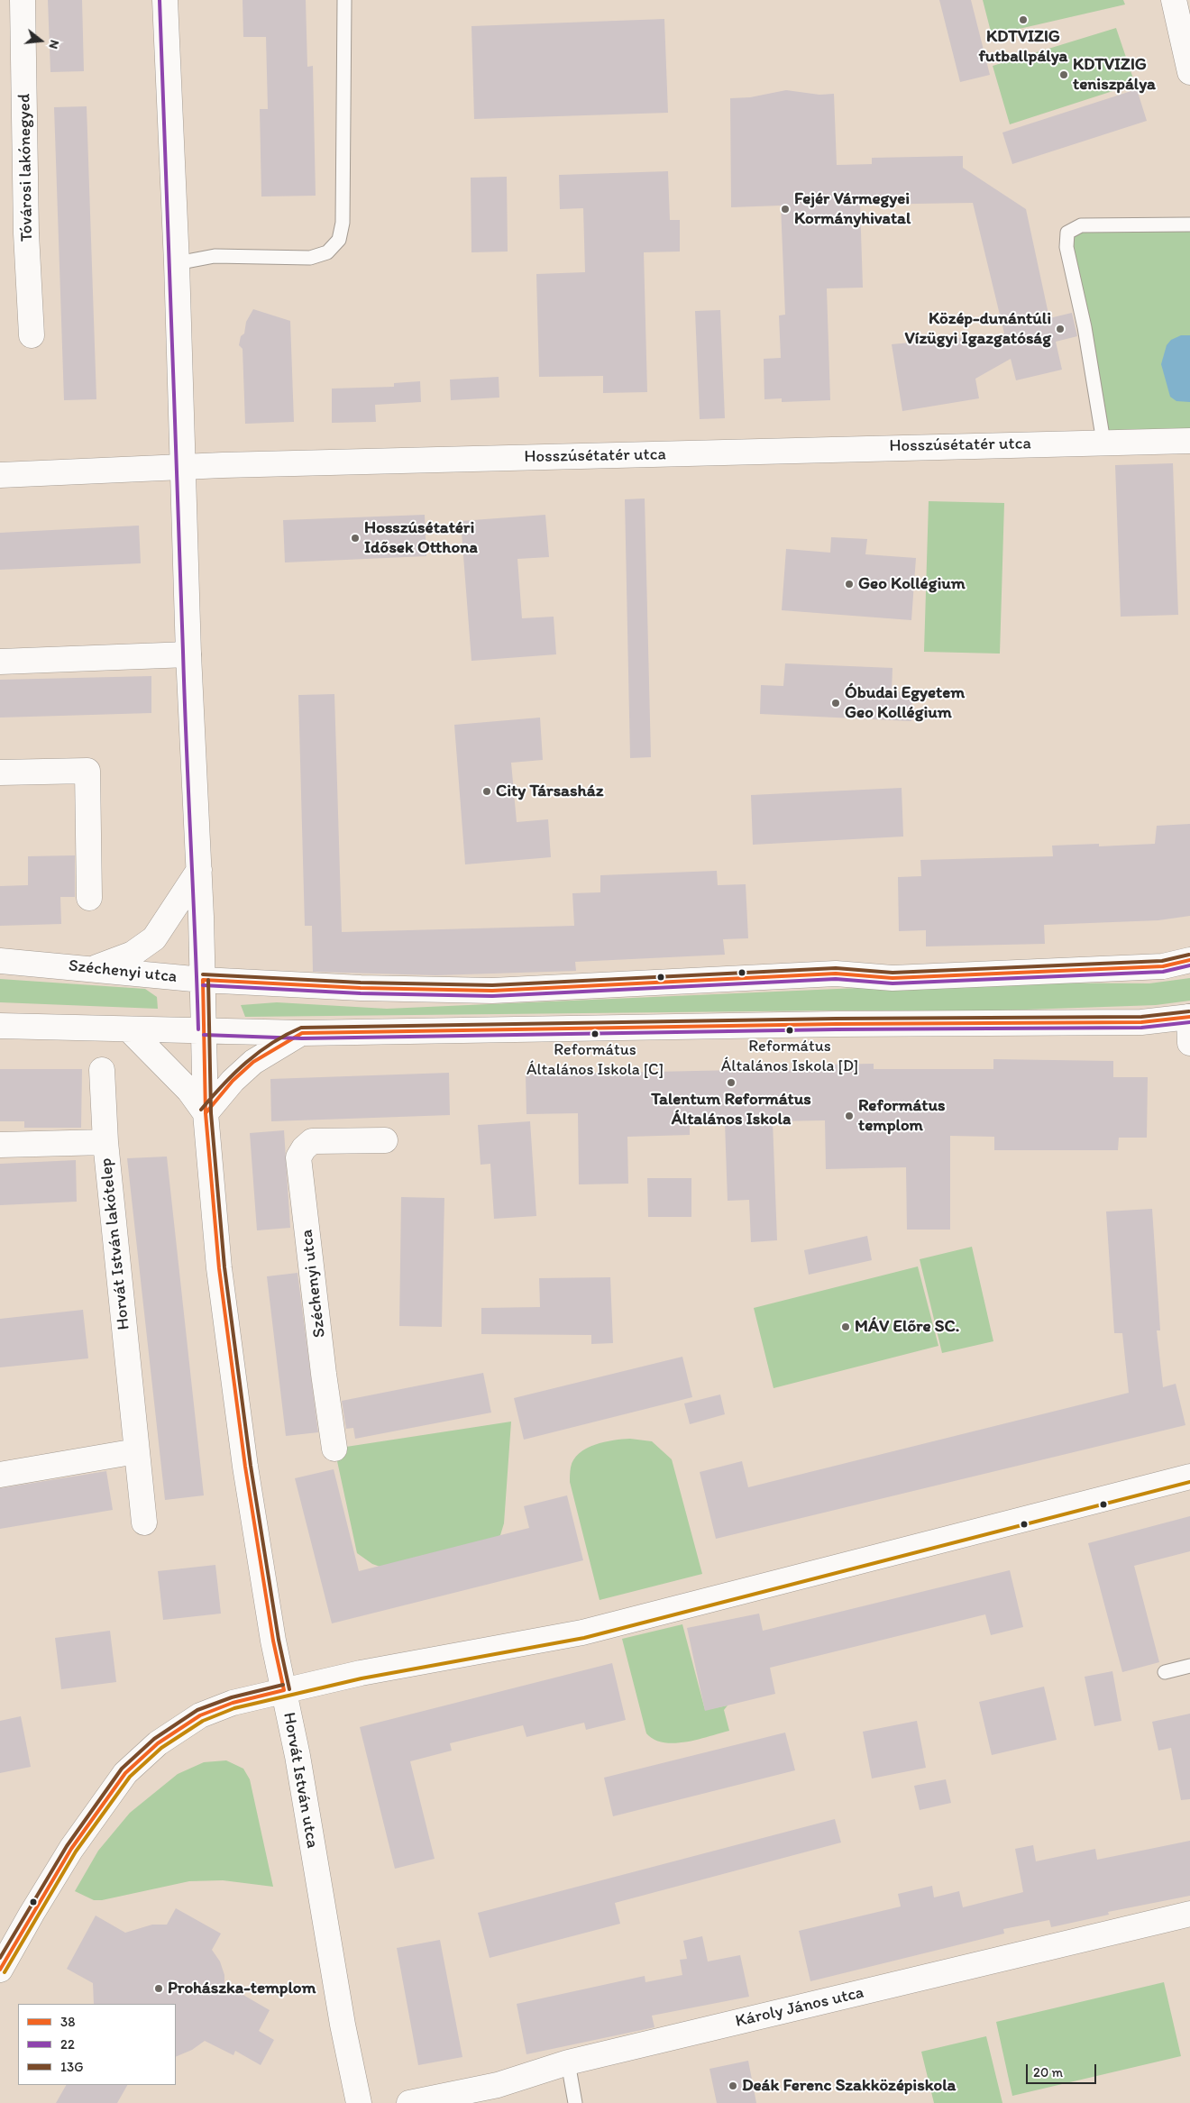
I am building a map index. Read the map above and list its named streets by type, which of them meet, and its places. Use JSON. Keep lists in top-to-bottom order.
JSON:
{
  "streets": {
    "street": [
      "Tóvárosi lakónegyed",
      "Hosszúsétatér utca",
      "Széchenyi utca",
      "Horvát István lakótelep",
      "Horvát István utca",
      "Károly János utca"
    ]
  },
  "crossings": [
    ["Hosszúsétatér utca", "Horvát István utca"],
    ["Széchenyi utca", "Horvát István utca"]
  ],
  "places": [
    "KDTVIZIG futballpálya",
    "KDTVIZIG teniszpálya",
    "Fejér Vármegyei Kormányhivatal",
    "Közép-dunántúli Vízügyi Igazgatóság",
    "Hosszúsétatéri Idősek Otthona",
    "Geo Kollégium",
    "Óbudai Egyetem Geo Kollégium",
    "City Társasház",
    "Református Általános Iskola [D]",
    "Református Általános Iskola [C]",
    "Talentum Református Általános Iskola",
    "Református templom",
    "MÁV Előre SC.",
    "Prohászka-templom",
    "Deák Ferenc Szakközépiskola"
  ],
  "lines": ["transit line 22", "transit line 13G", "transit line 38"],
  "legend": ["38", "22", "13G"],
  "scale_bar": "20 m",
  "north": "right"
}
